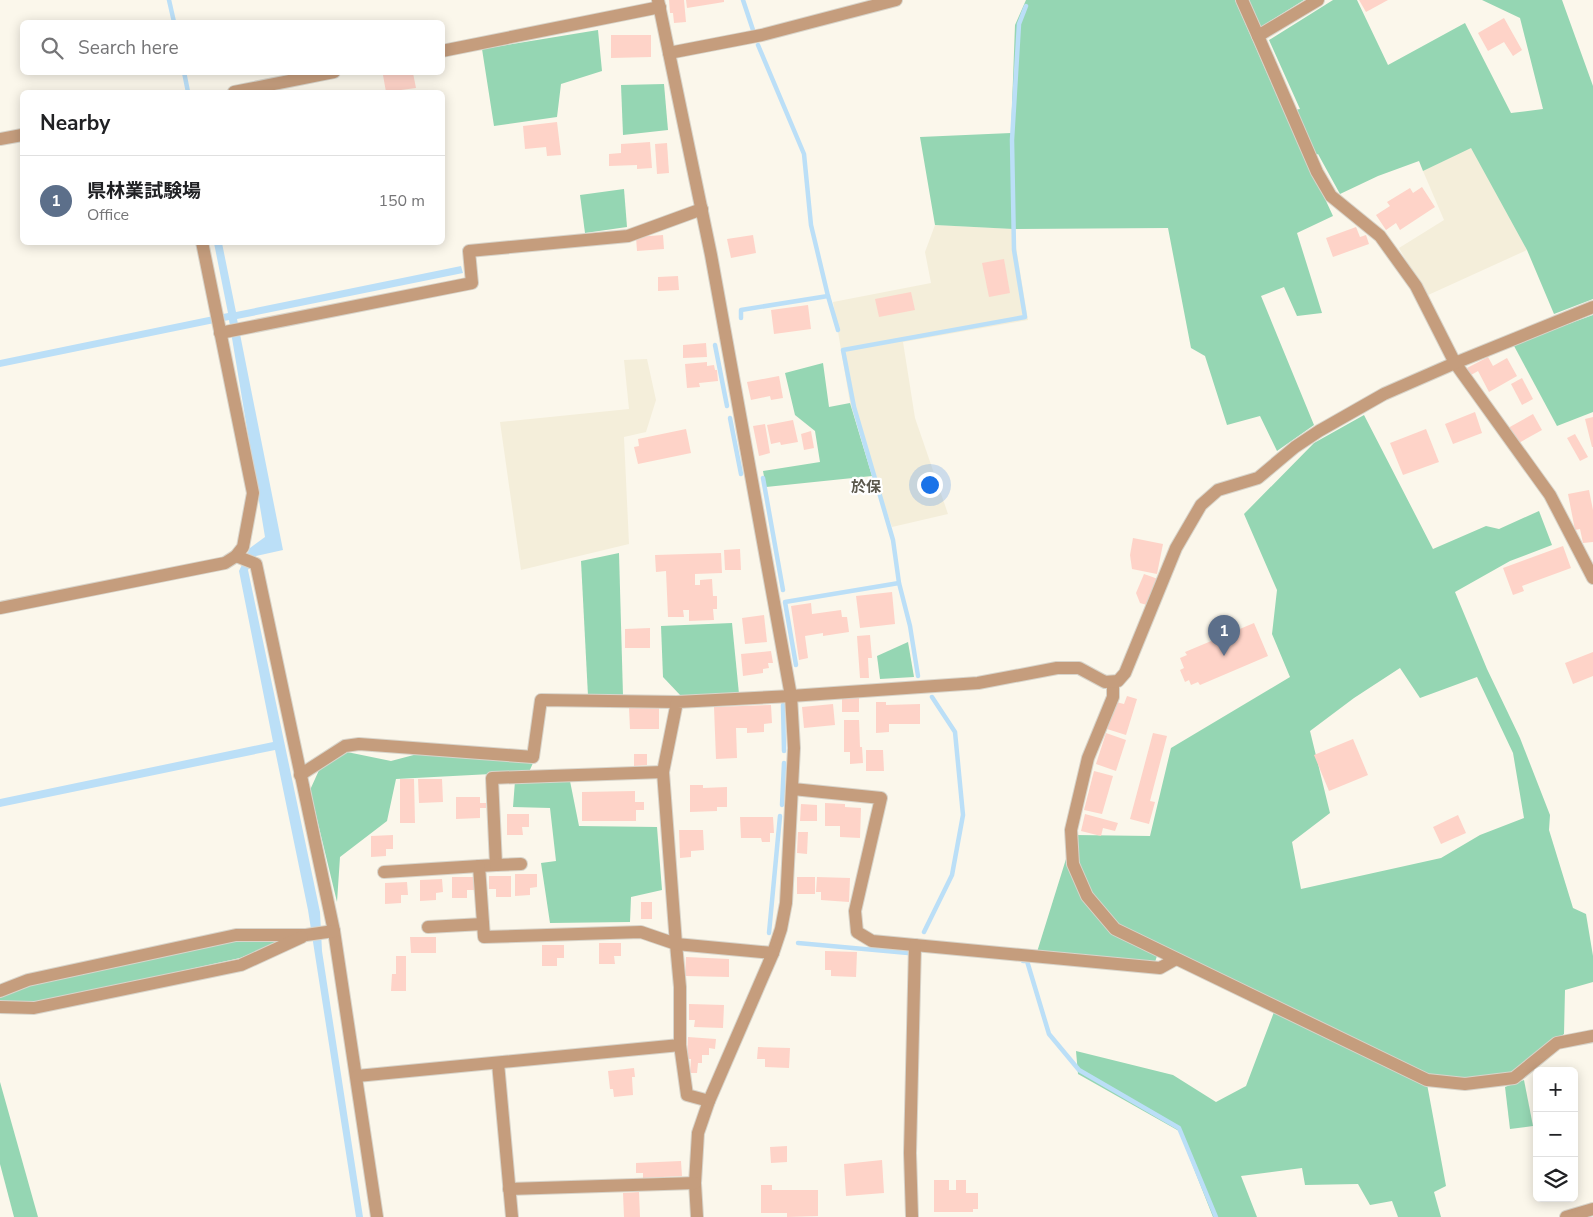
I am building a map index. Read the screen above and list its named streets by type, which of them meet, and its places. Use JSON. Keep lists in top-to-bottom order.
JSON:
{
  "districts": ["於保"],
  "page": {
    "search": "Search here",
    "heading": "Nearby",
    "list": [
      {
        "mark": "1",
        "name": "県林業試験場",
        "note": "Office",
        "value": "150 m"
      }
    ],
    "pins": "1",
    "map_buttons": ["+", "−"]
  }
}
